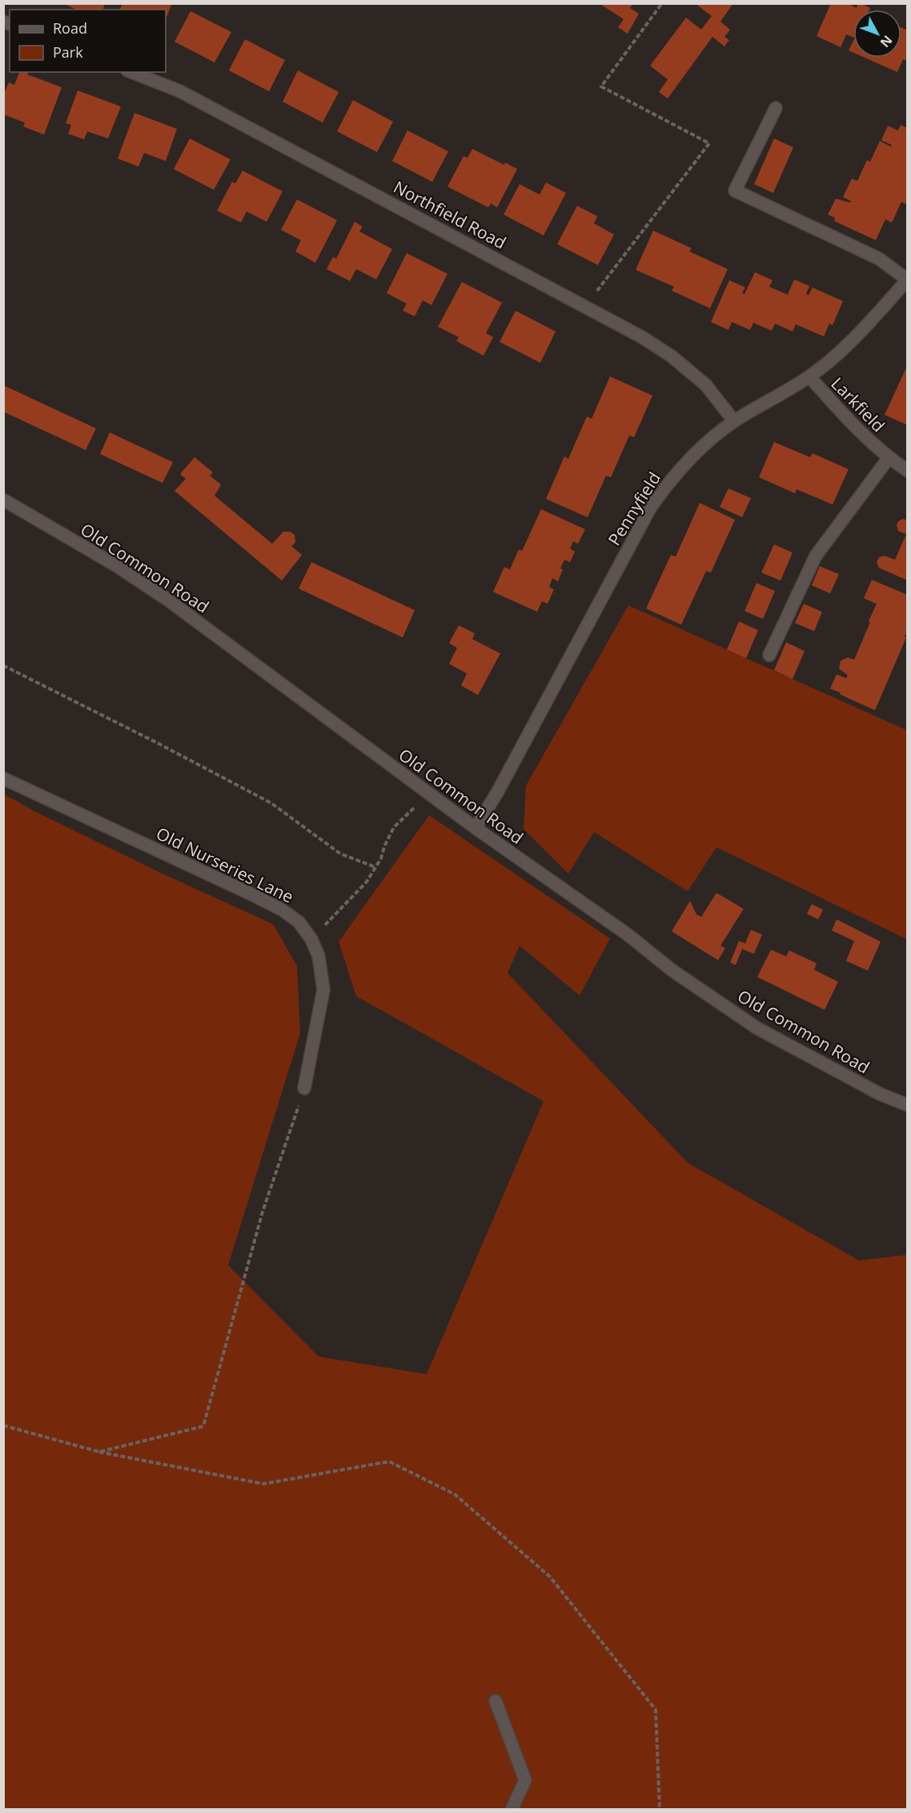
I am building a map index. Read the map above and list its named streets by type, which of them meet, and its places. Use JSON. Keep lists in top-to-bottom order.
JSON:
{
  "streets": {
    "street": [
      "Northfield Road",
      "Larkfield",
      "Pennyfield",
      "Old Common Road",
      "Old Nurseries Lane"
    ]
  },
  "crossings": [
    ["Northfield Road", "Pennyfield"],
    ["Larkfield", "Pennyfield"],
    ["Pennyfield", "Old Common Road"]
  ],
  "legend": ["Road", "Park"],
  "north": "bottom right"
}
